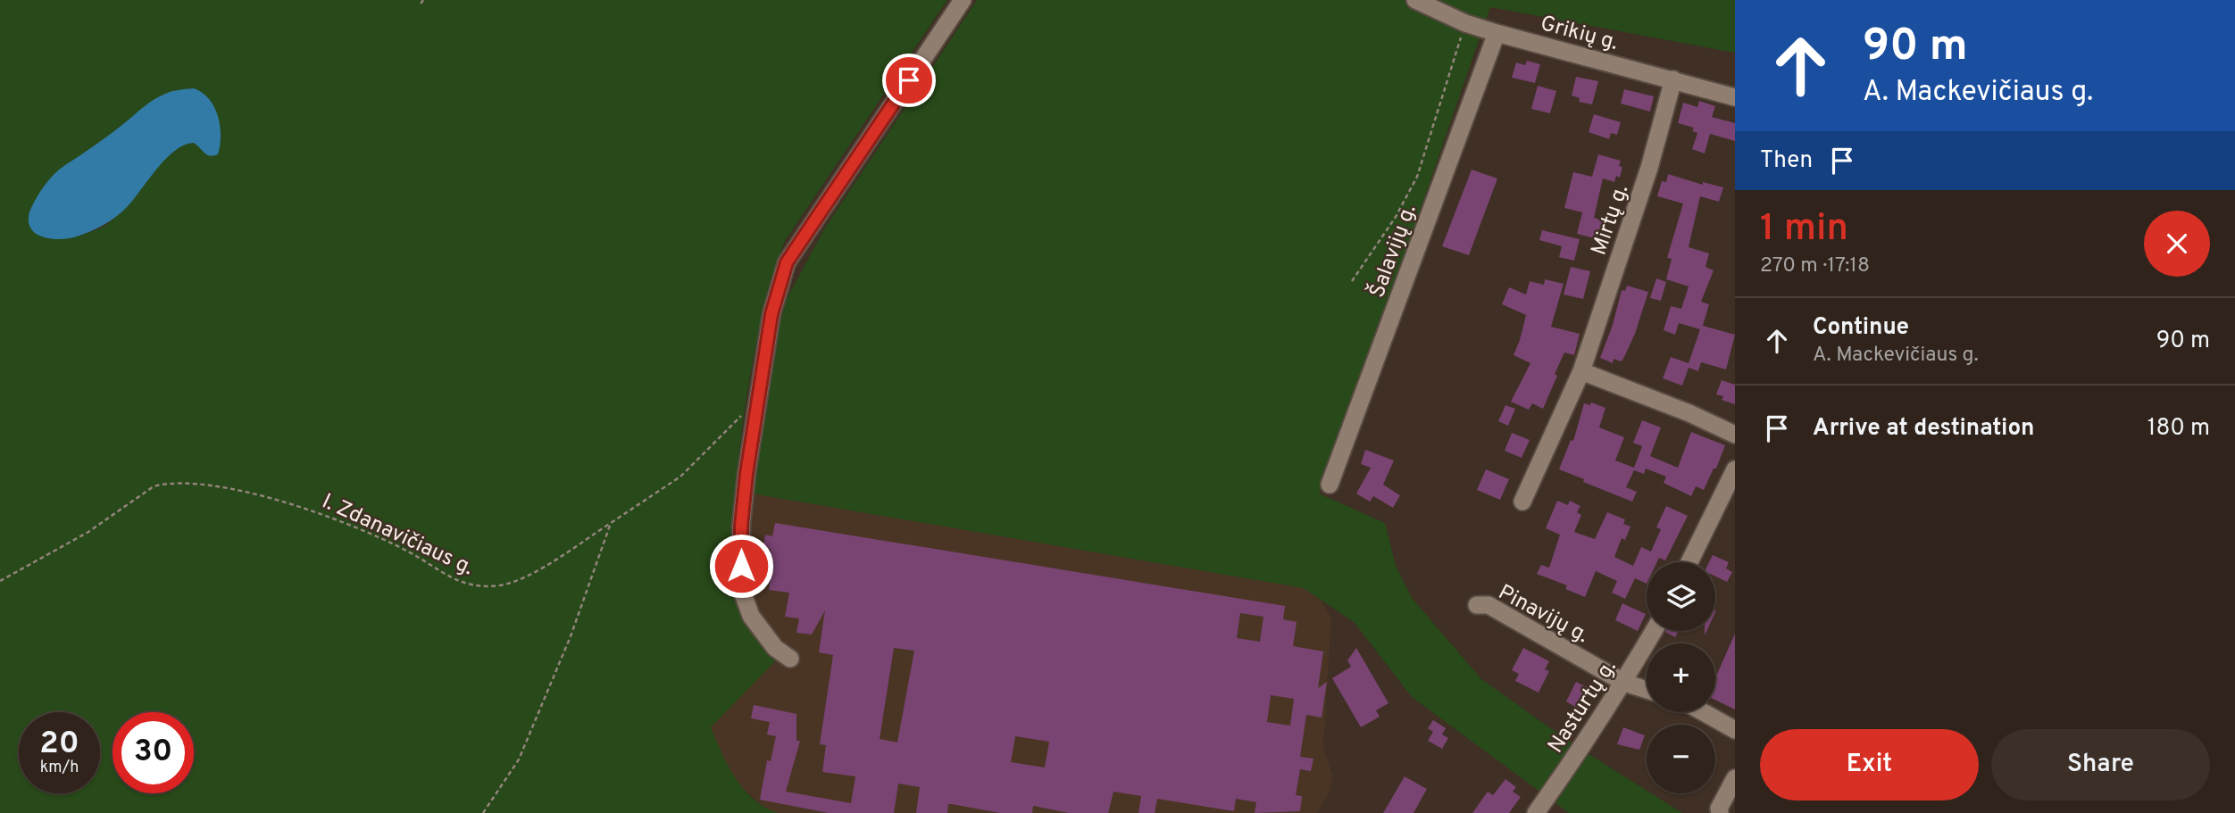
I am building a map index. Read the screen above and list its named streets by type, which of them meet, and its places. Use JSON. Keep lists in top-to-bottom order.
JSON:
{
  "streets": {
    "street": [
      "Grikių g.",
      "Mirtų g.",
      "Šalavijų g.",
      "Pinavijų g.",
      "Nasturtų g."
    ],
    "path": ["I. Zdanavičiaus g."]
  },
  "crossings": [
    ["Grikių g.", "Mirtų g."],
    ["Grikių g.", "Šalavijų g."],
    ["Pinavijų g.", "Nasturtų g."]
  ],
  "page": {
    "turn": ["90 m", "A. Mackevičiaus g."],
    "then": "Then",
    "heading": ["1 min", "270 m · 17:18"],
    "list": [
      {
        "name": "Continue",
        "note": "A. Mackevičiaus g.",
        "value": "90 m"
      },
      {
        "name": "Arrive at destination",
        "value": "180 m"
      }
    ],
    "map_buttons": ["+", "−"],
    "speed": "20 km/h",
    "limit": "30",
    "buttons": ["Exit", "Share"]
  }
}
